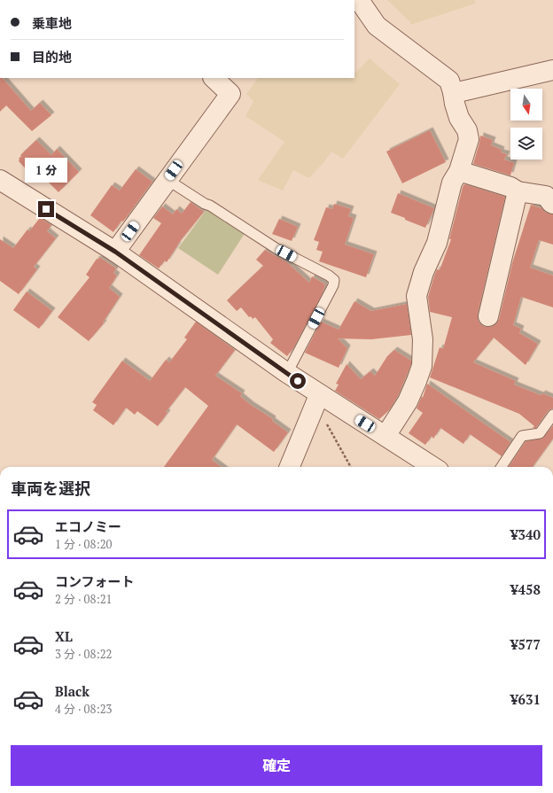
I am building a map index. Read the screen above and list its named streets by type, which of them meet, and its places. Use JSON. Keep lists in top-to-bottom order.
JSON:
{
  "north": "bottom",
  "page": {
    "banner": ["乗車地", "目的地"],
    "bubble": "1 分",
    "heading": "車両を選択",
    "list": [
      {
        "name": "エコノミー",
        "note": "1 分 · 08:20",
        "value": "¥340"
      },
      {
        "name": "コンフォート",
        "note": "2 分 · 08:21",
        "value": "¥458"
      },
      {
        "name": "XL",
        "note": "3 分 · 08:22",
        "value": "¥577"
      },
      {
        "name": "Black",
        "note": "4 分 · 08:23",
        "value": "¥631"
      }
    ],
    "buttons": "確定"
  }
}
